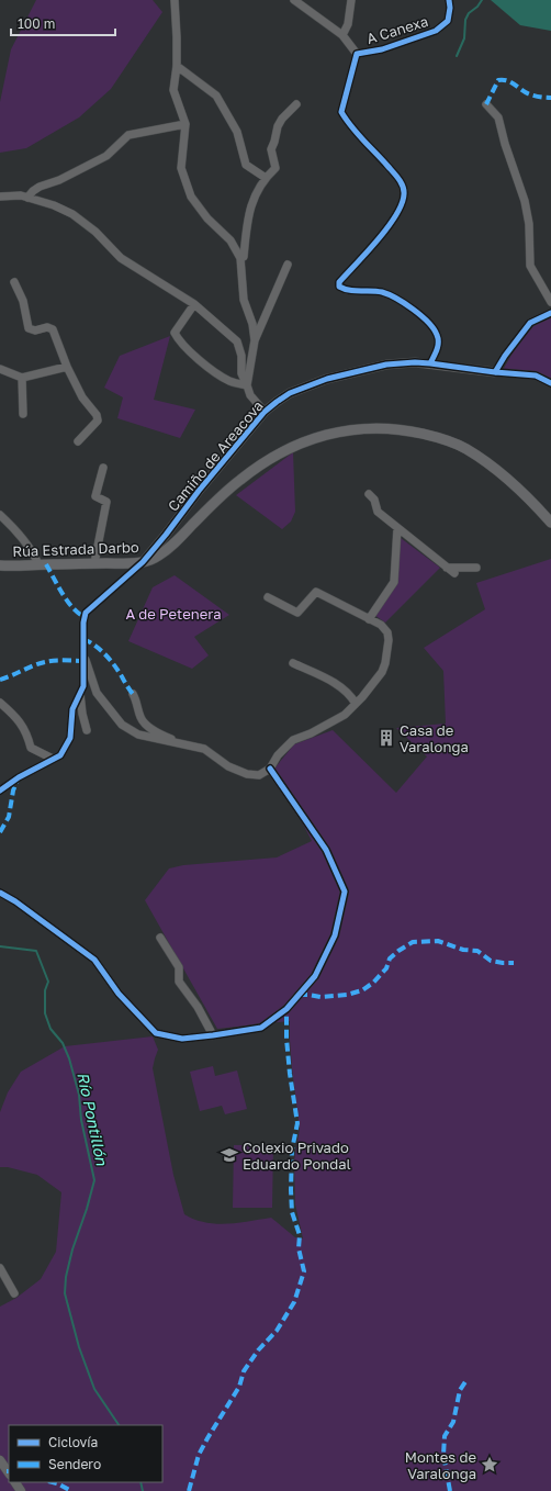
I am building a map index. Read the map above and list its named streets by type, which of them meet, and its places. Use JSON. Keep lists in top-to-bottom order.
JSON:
{
  "streets": {
    "main road": ["Rúa Estrada Darbo"],
    "street": ["A Canexa", "Camiño de Areacova"]
  },
  "crossings": [
    ["Camiño de Areacova", "Rúa Estrada Darbo"]
  ],
  "water": ["Río Pontillón"],
  "parks": ["A de Petenera"],
  "places": {
    "building": ["Casa de Varalonga"],
    "school or university": ["Colexio Privado Eduardo Pondal"],
    "place": ["Montes de Varalonga"]
  },
  "legend": ["Ciclovía", "Sendero"],
  "scale_bar": "100 m"
}
